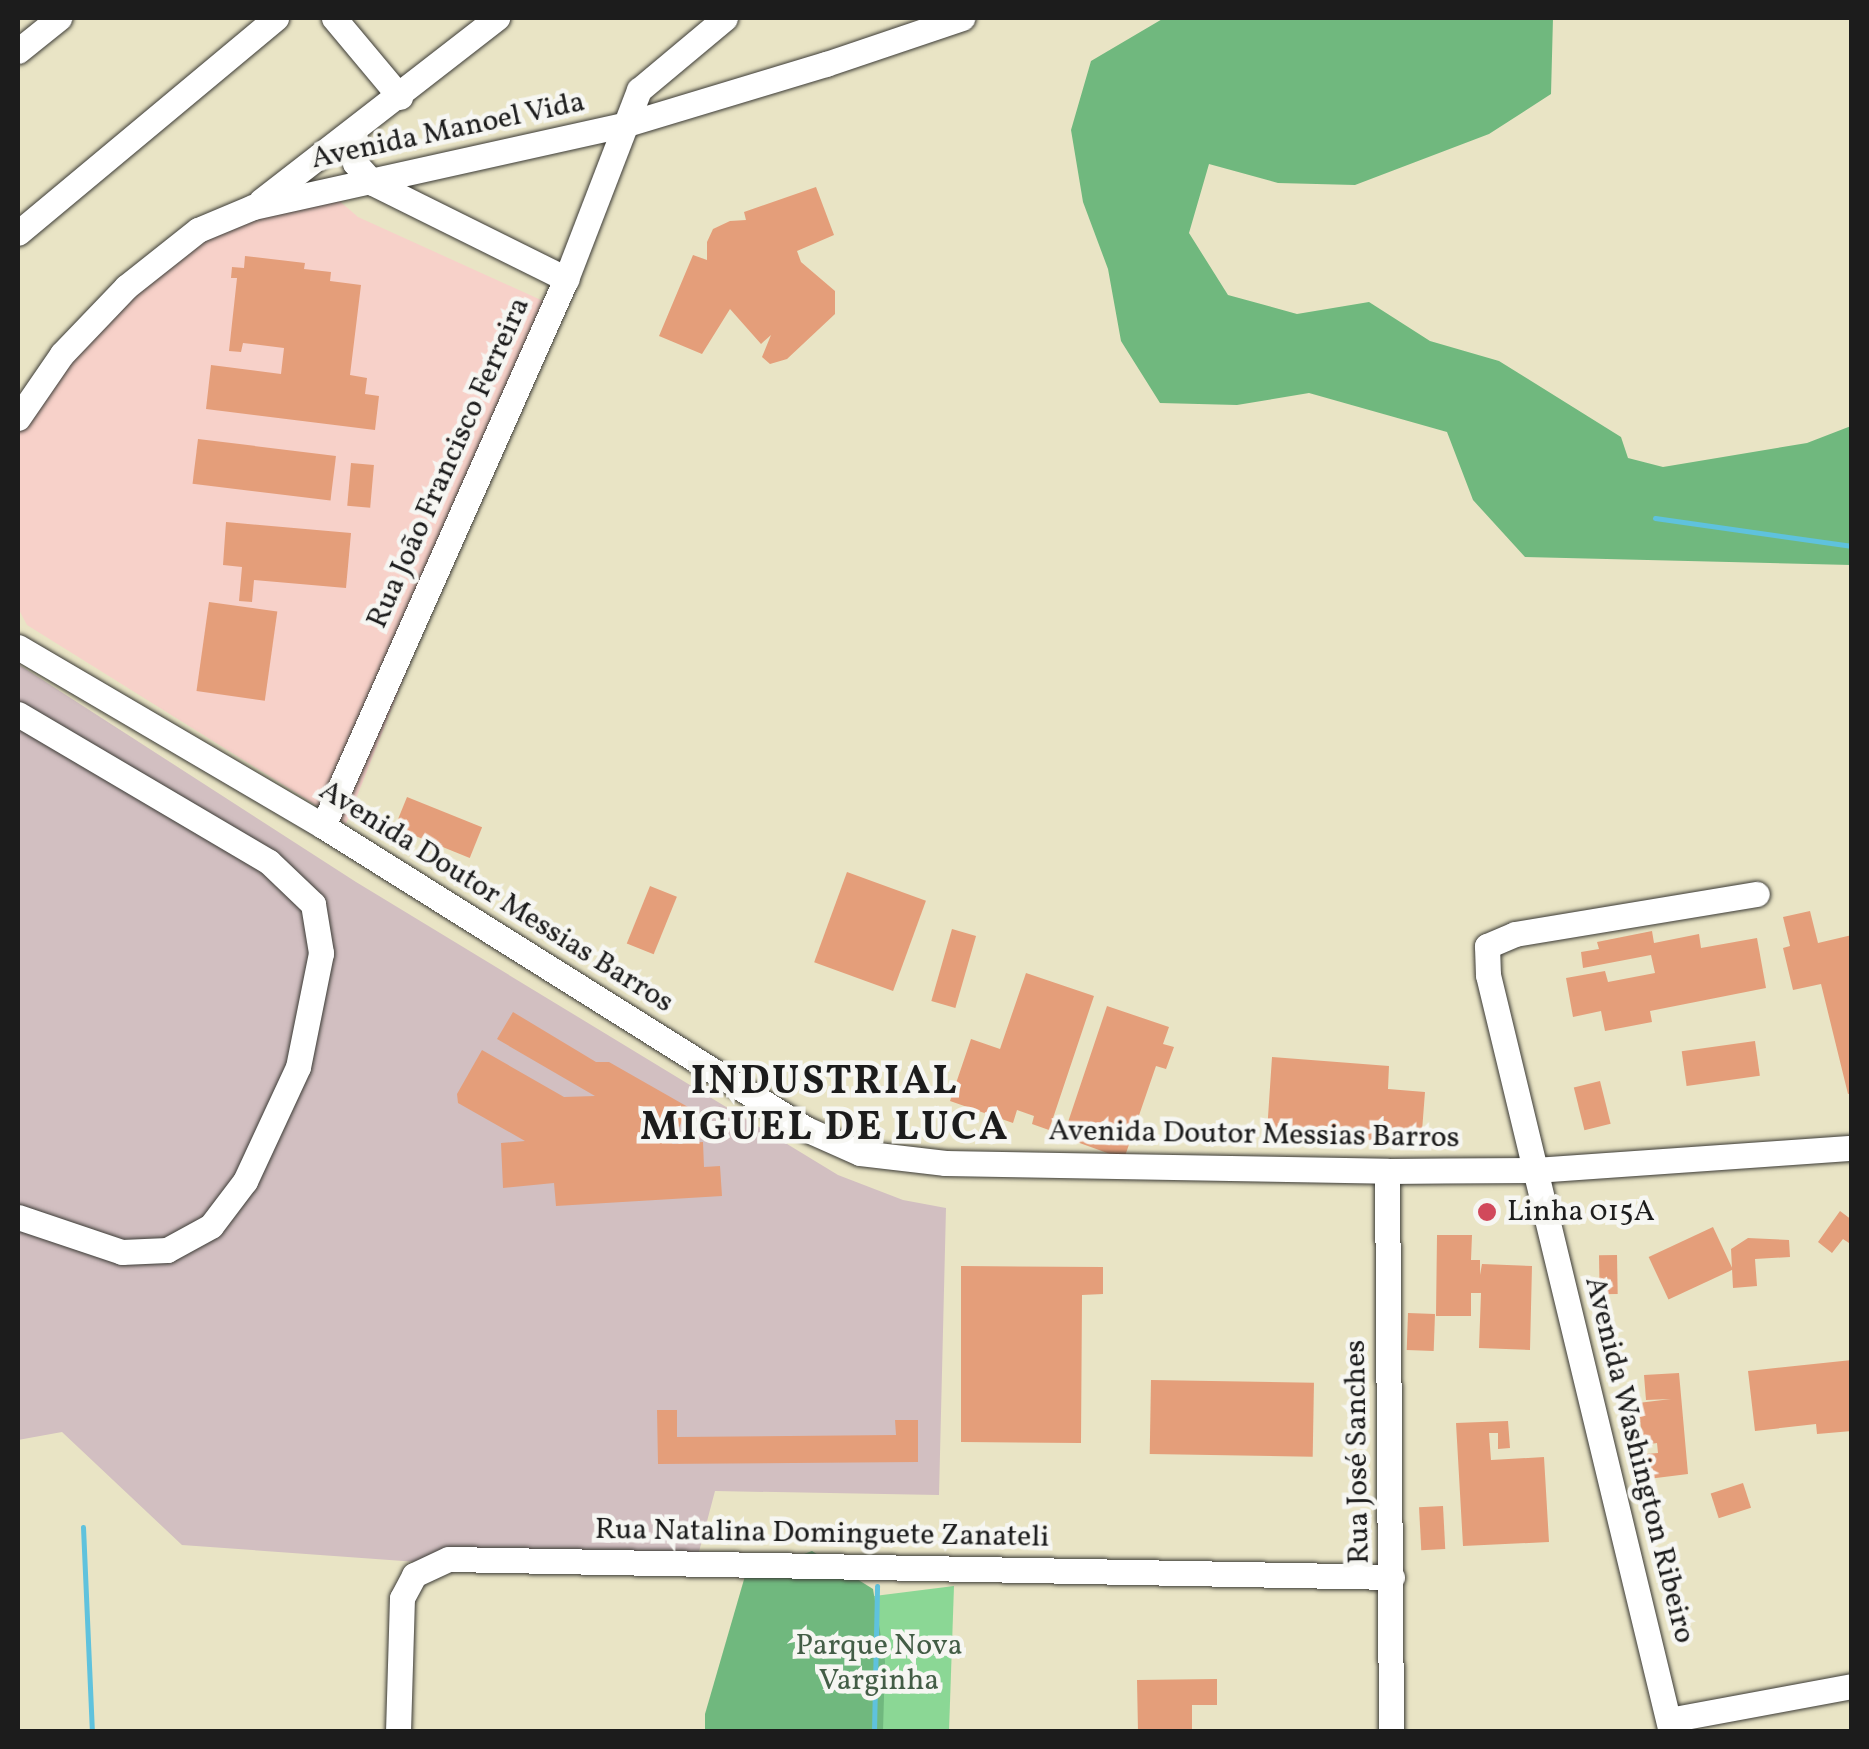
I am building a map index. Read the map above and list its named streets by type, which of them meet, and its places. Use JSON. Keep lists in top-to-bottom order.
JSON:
{
  "streets": {
    "street": [
      "Avenida Manoel Vida",
      "Rua João Francisco Ferreira",
      "Avenida Doutor Messias Barros",
      "Rua José Sanches",
      "Avenida Washington Ribeiro",
      "Rua Natalina Dominguete Zanateli"
    ]
  },
  "crossings": [
    ["Avenida Manoel Vida", "Rua João Francisco Ferreira"],
    ["Rua João Francisco Ferreira", "Avenida Doutor Messias Barros"],
    ["Avenida Doutor Messias Barros", "Rua José Sanches"],
    ["Avenida Doutor Messias Barros", "Avenida Washington Ribeiro"],
    ["Rua José Sanches", "Rua Natalina Dominguete Zanateli"]
  ],
  "districts": ["INDUSTRIAL MIGUEL DE LUCA"],
  "parks": ["Parque Nova Varginha"],
  "places": ["Linha 015A"]
}
